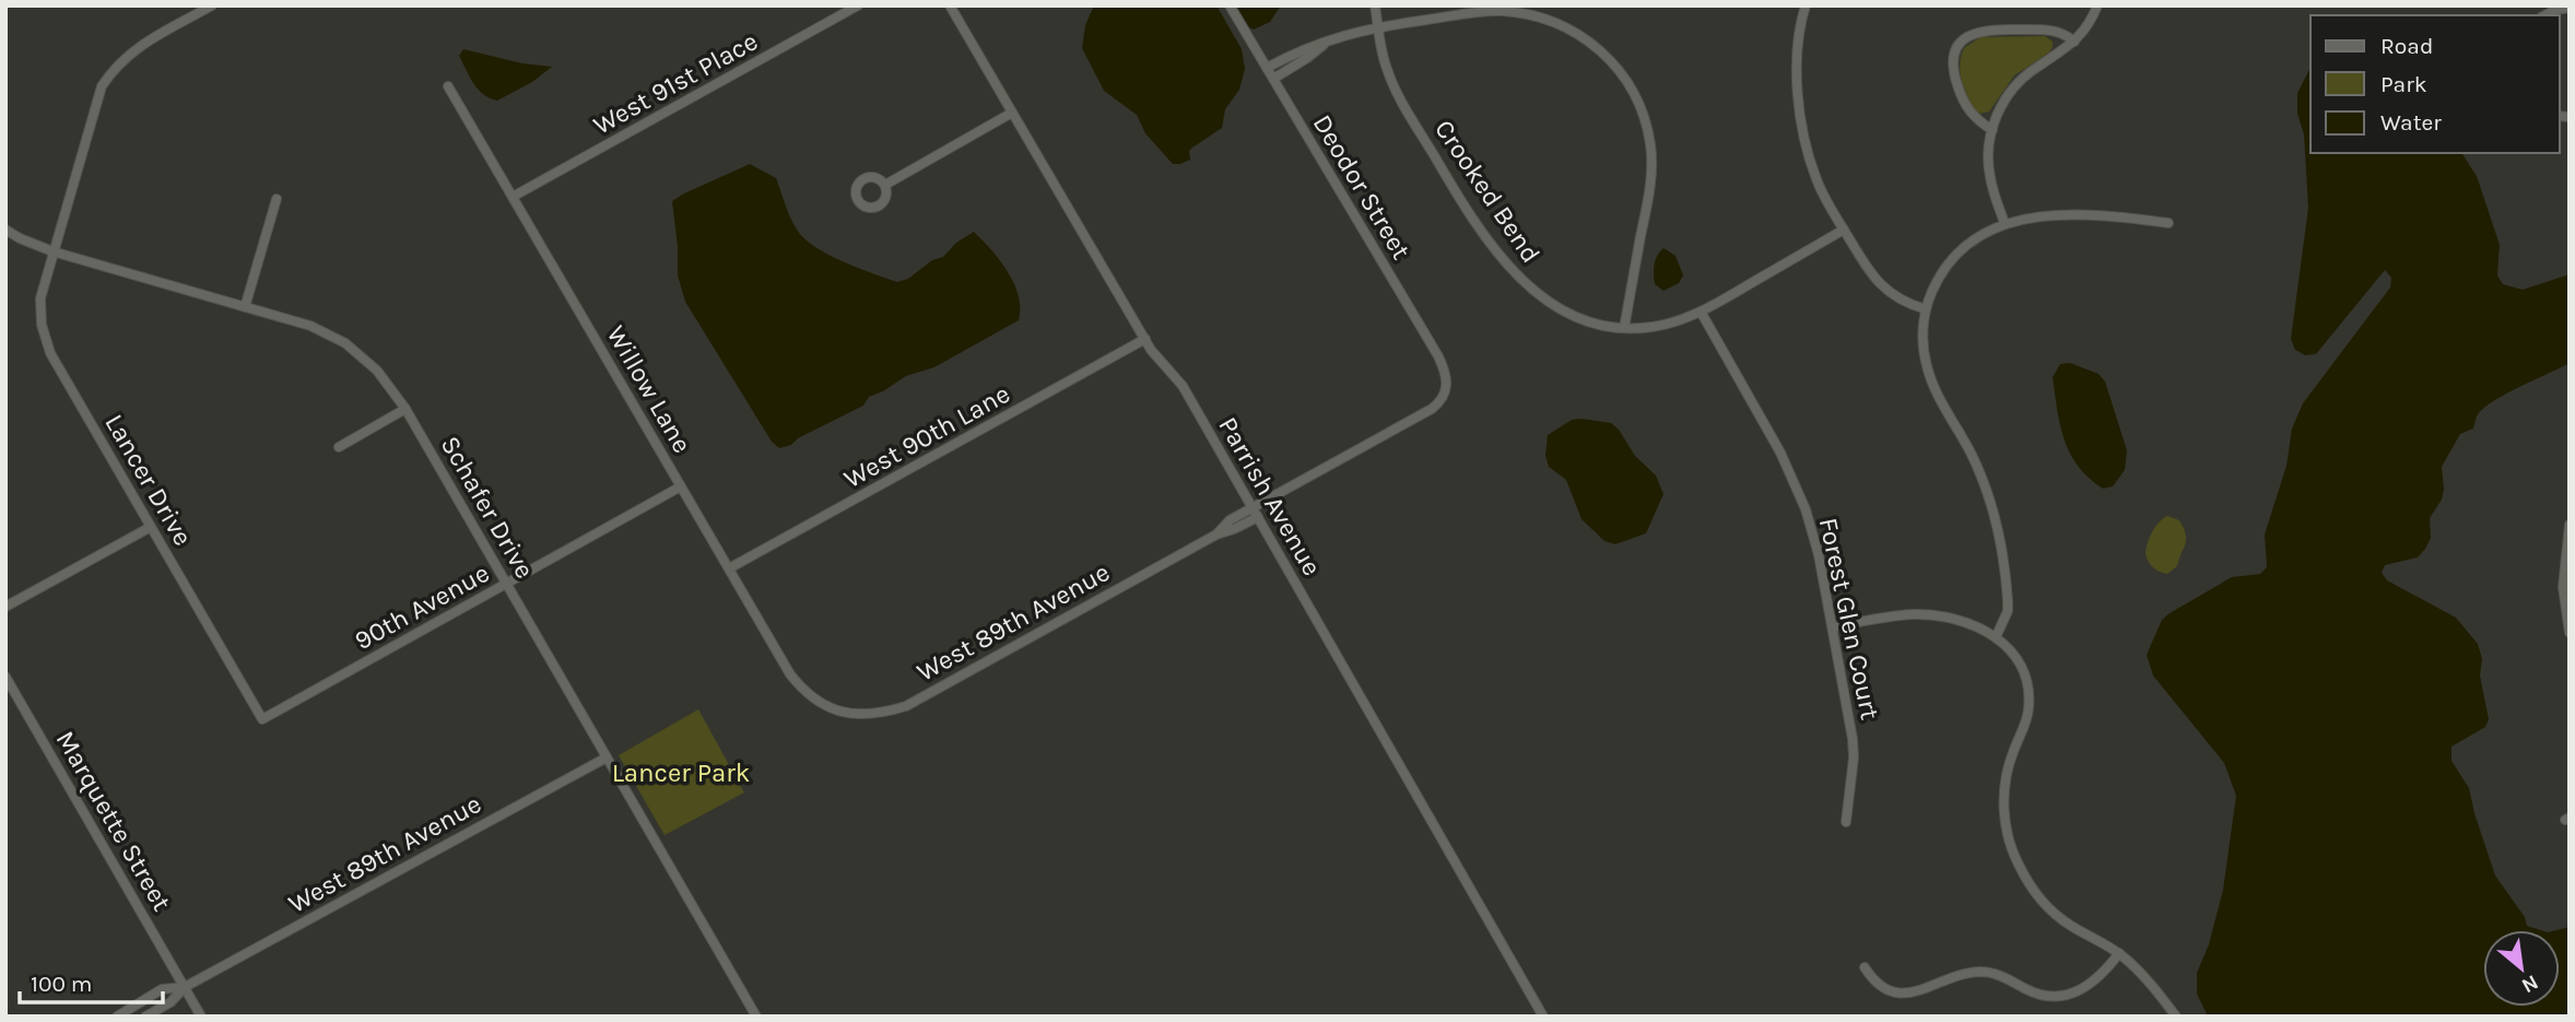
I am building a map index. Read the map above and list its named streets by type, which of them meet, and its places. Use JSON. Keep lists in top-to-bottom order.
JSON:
{
  "streets": {
    "street": [
      "West 91st Place",
      "Deodor Street",
      "Crooked Bend",
      "Willow Lane",
      "West 90th Lane",
      "Lancer Drive",
      "Parrish Avenue",
      "Schafer Drive",
      "90th Avenue",
      "Forest Glen Court",
      "West 89th Avenue",
      "Marquette Street"
    ]
  },
  "crossings": [
    ["West 91st Place", "Willow Lane"],
    ["Deodor Street", "West 89th Avenue"],
    ["Crooked Bend", "Forest Glen Court"],
    ["Willow Lane", "West 90th Lane"],
    ["Willow Lane", "90th Avenue"],
    ["Willow Lane", "West 89th Avenue"],
    ["West 90th Lane", "Parrish Avenue"],
    ["Lancer Drive", "Schafer Drive"],
    ["Lancer Drive", "90th Avenue"],
    ["Parrish Avenue", "West 89th Avenue"],
    ["Schafer Drive", "90th Avenue"],
    ["Schafer Drive", "West 89th Avenue"],
    ["West 89th Avenue", "Marquette Street"]
  ],
  "parks": ["Lancer Park"],
  "legend": ["Road", "Park", "Water"],
  "scale_bar": "100 m",
  "north": "bottom right"
}
